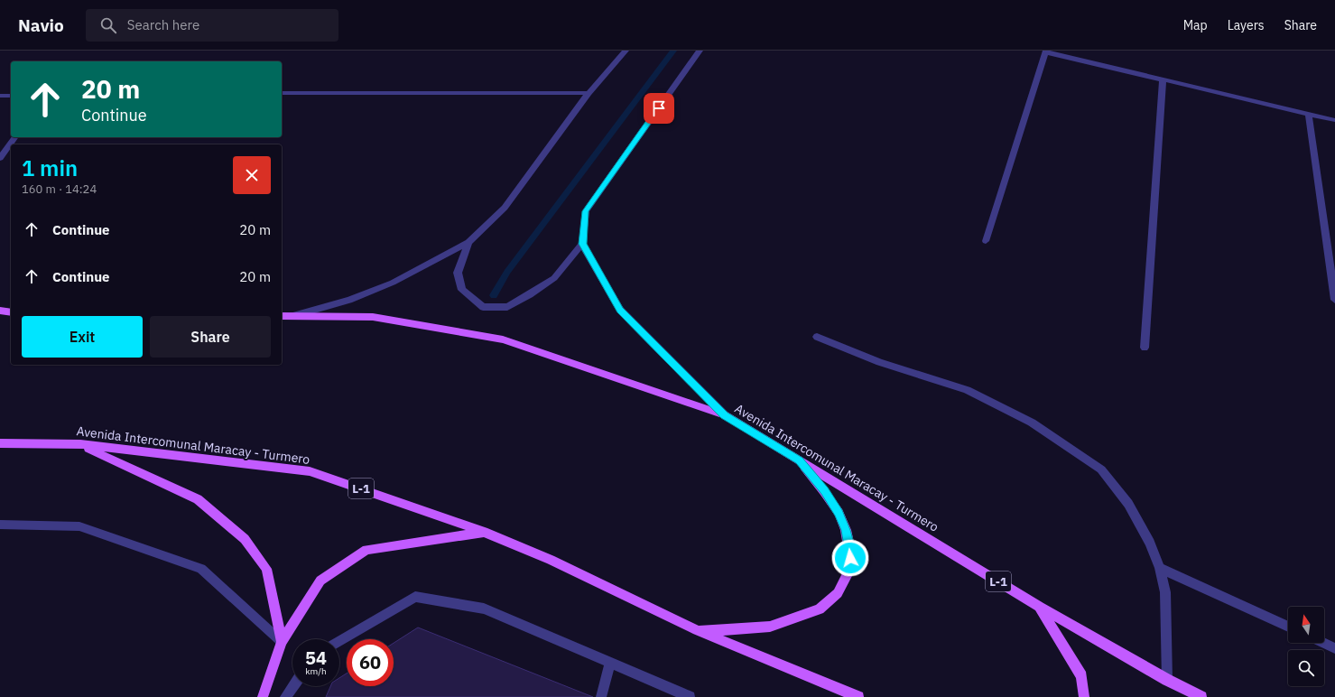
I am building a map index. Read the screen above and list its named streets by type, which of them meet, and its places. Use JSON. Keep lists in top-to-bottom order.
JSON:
{
  "streets": {
    "main road": ["Avenida Intercomunal Maracay - Turmero", "L-1"]
  },
  "north": "top",
  "page": {
    "header": "Navio",
    "search": "Search here",
    "nav": ["Map", "Layers", "Share"],
    "turn": ["20 m", "Continue"],
    "heading": ["1 min", "160 m · 14:24"],
    "list": [
      {
        "name": "Continue",
        "value": "20 m"
      },
      {
        "name": "Continue",
        "value": "20 m"
      }
    ],
    "buttons": ["Exit", "Share"],
    "speed": "54 km/h",
    "limit": "60"
  }
}
